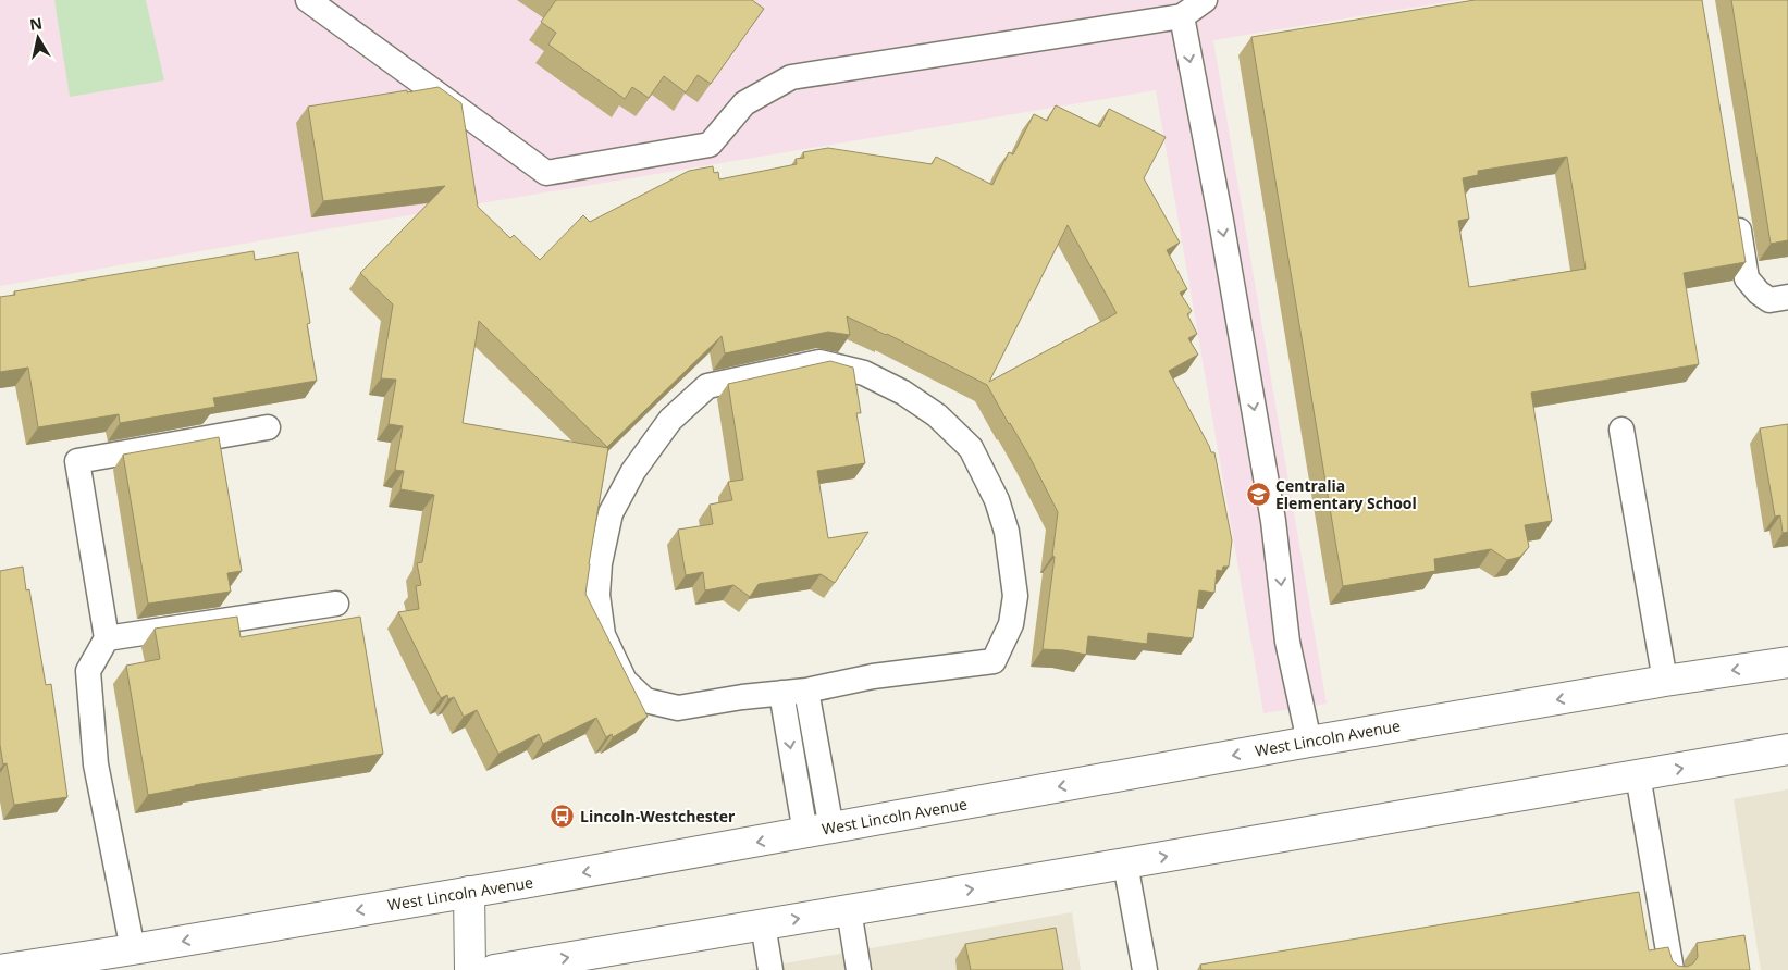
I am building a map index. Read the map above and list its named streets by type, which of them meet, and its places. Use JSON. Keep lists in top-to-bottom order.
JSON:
{
  "streets": {
    "main road": ["West Lincoln Avenue"]
  },
  "places": {
    "school or university": ["Centralia Elementary School"],
    "bus stop": ["Lincoln-Westchester"]
  },
  "north": "top"
}
